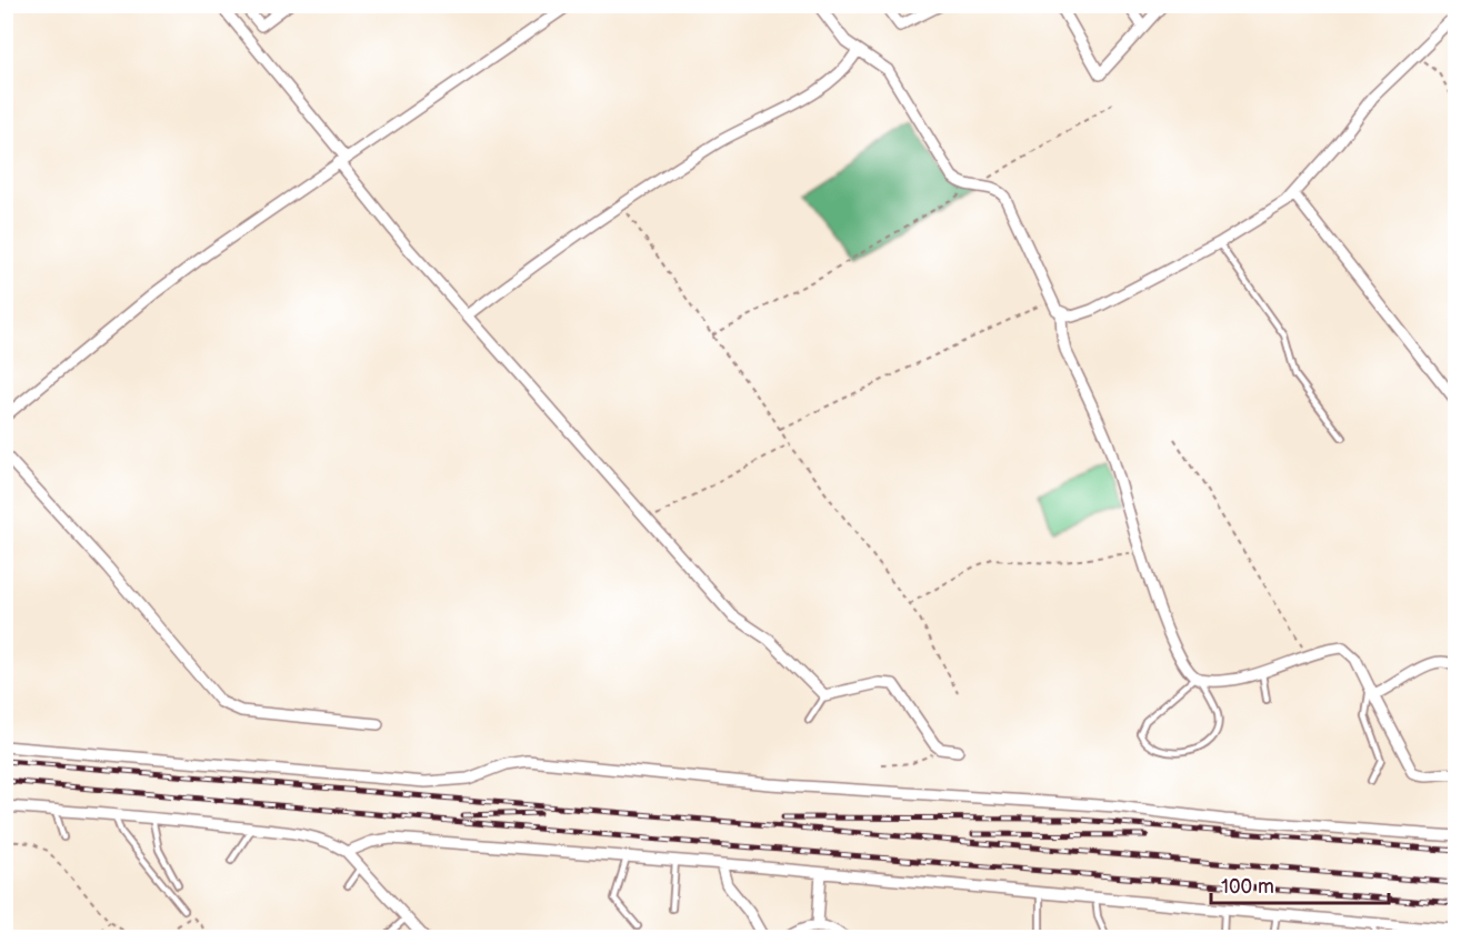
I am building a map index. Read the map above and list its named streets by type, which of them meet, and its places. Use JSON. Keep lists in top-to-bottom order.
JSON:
{
  "scale_bar": "100 m"
}
